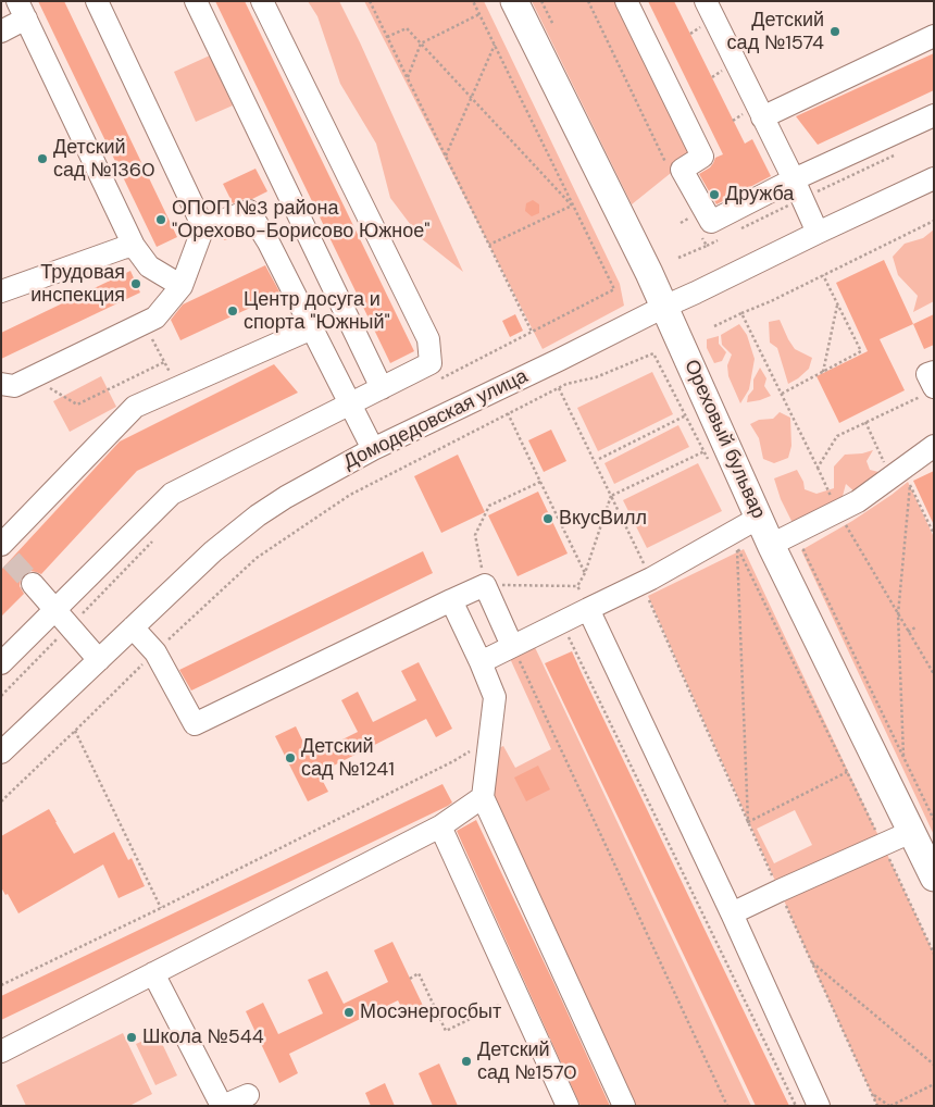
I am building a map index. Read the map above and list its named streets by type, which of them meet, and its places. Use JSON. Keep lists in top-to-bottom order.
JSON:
{
  "streets": {
    "main road": ["Ореховый бульвар"],
    "street": ["Домодедовская улица"]
  },
  "crossings": [
    ["Домодедовская улица", "Ореховый бульвар"]
  ],
  "places": [
    "Детский сад №1574",
    "Детский сад №1360",
    "Дружба",
    "ОПОП №3 района \"Орехово-Борисово Южное\"",
    "Трудовая инспекция",
    "Центр досуга и спорта \"Южный\"",
    "ВкусВилл",
    "Детский сад №1241",
    "Мосэнергосбыт",
    "Школа №544",
    "Детский сад №1570"
  ]
}
